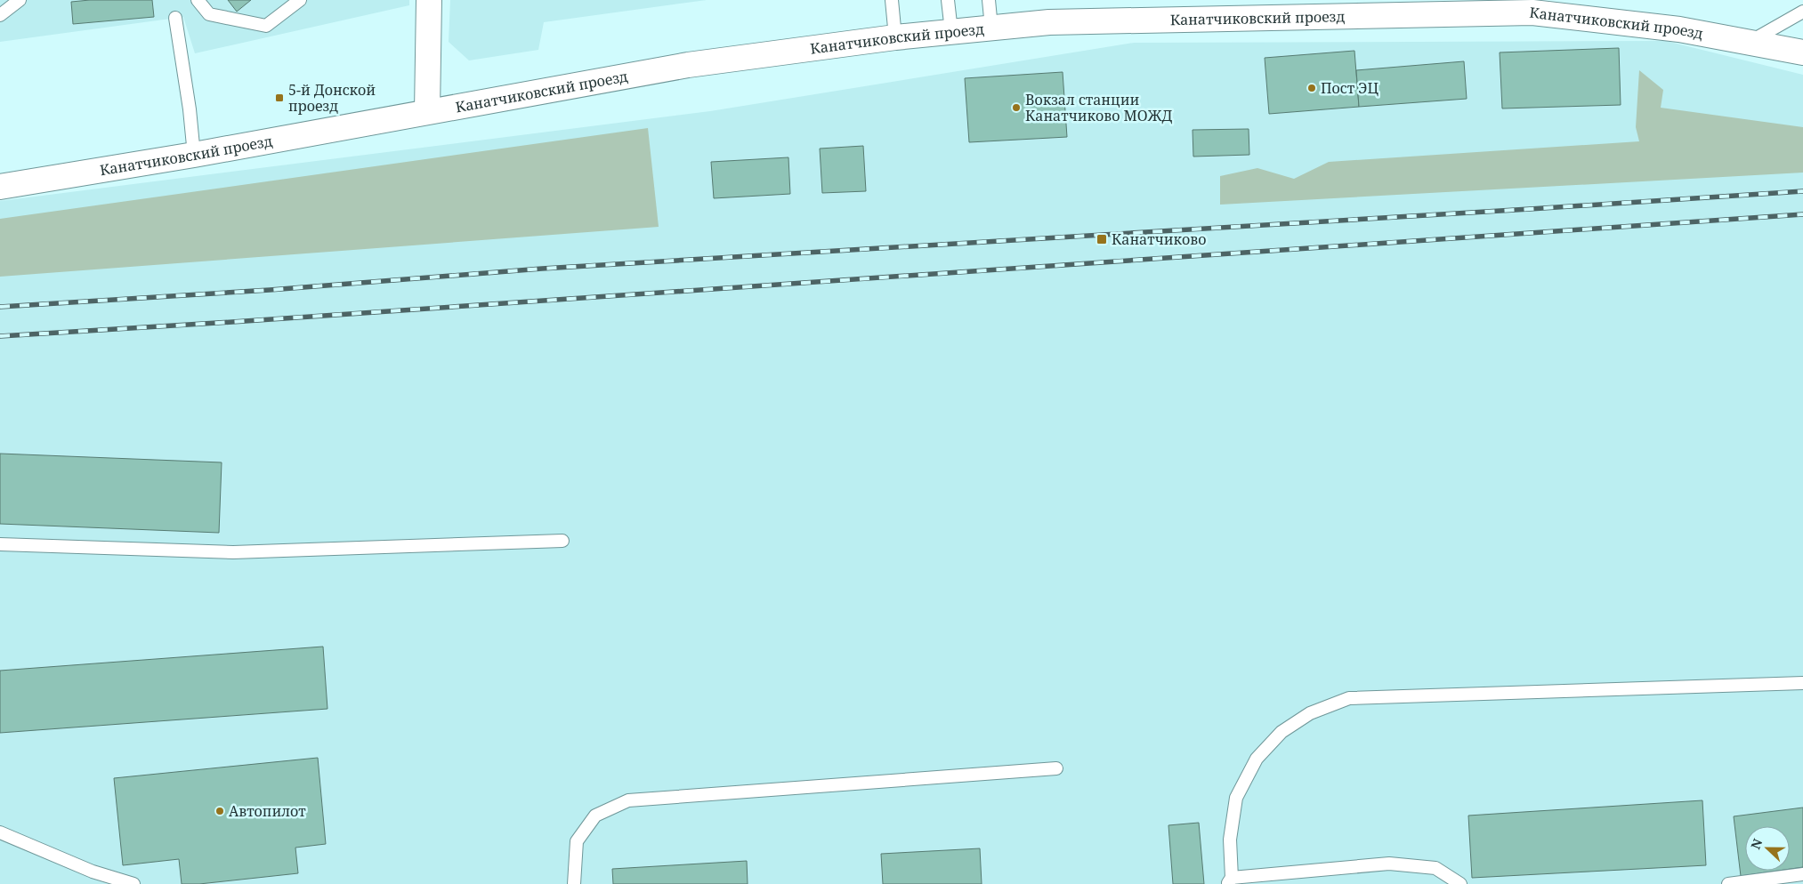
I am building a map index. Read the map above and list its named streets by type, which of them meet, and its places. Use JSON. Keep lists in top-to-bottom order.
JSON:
{
  "streets": {
    "street": ["Канатчиковский проезд"]
  },
  "places": {
    "other": ["Пост ЭЦ", "Вокзал станции Канатчиково МОЖД", "Автопилот"],
    "transit": ["5-й Донской проезд", "Канатчиково"]
  },
  "north": "left"
}
